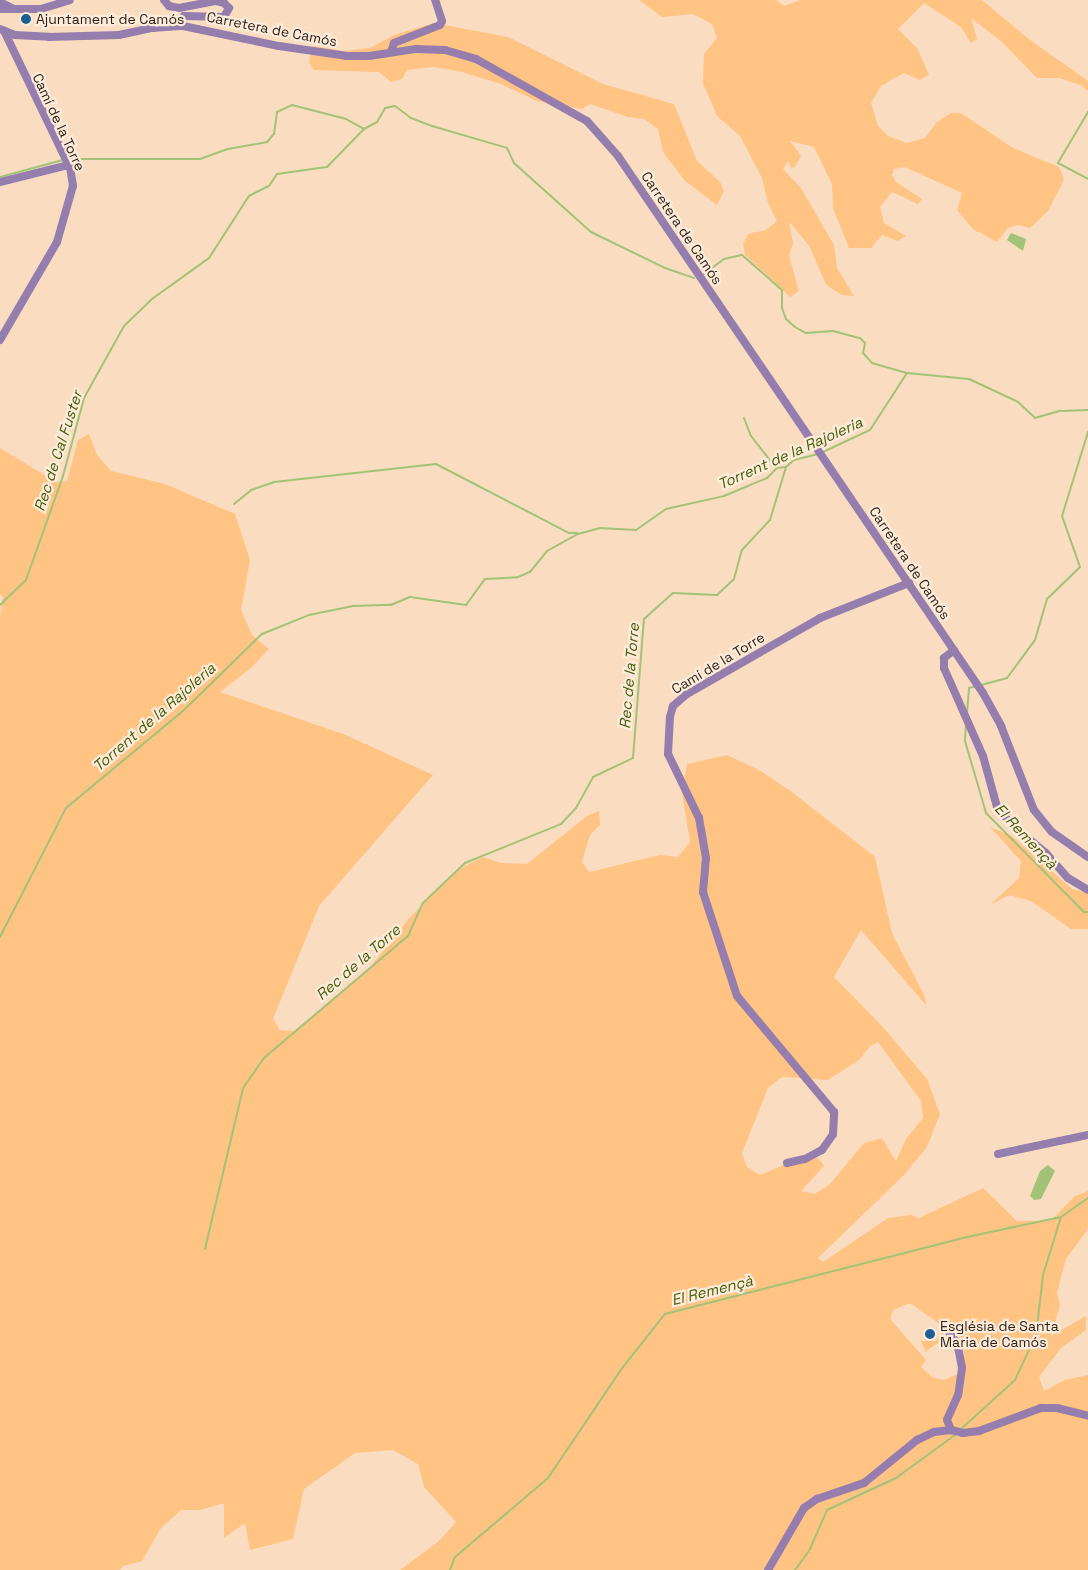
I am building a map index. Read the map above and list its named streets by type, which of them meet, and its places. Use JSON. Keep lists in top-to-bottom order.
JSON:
{
  "streets": {
    "street": ["Carretera de Camós", "Camí de la Torre"]
  },
  "crossings": [
    ["Carretera de Camós", "Camí de la Torre"]
  ],
  "water": [
    "Rec de Cal Fuster",
    "Torrent de la Rajoleria",
    "Rec de la Torre",
    "El Remençà"
  ],
  "places": ["Ajuntament de Camós", "Església de Santa Maria de Camós"]
}
